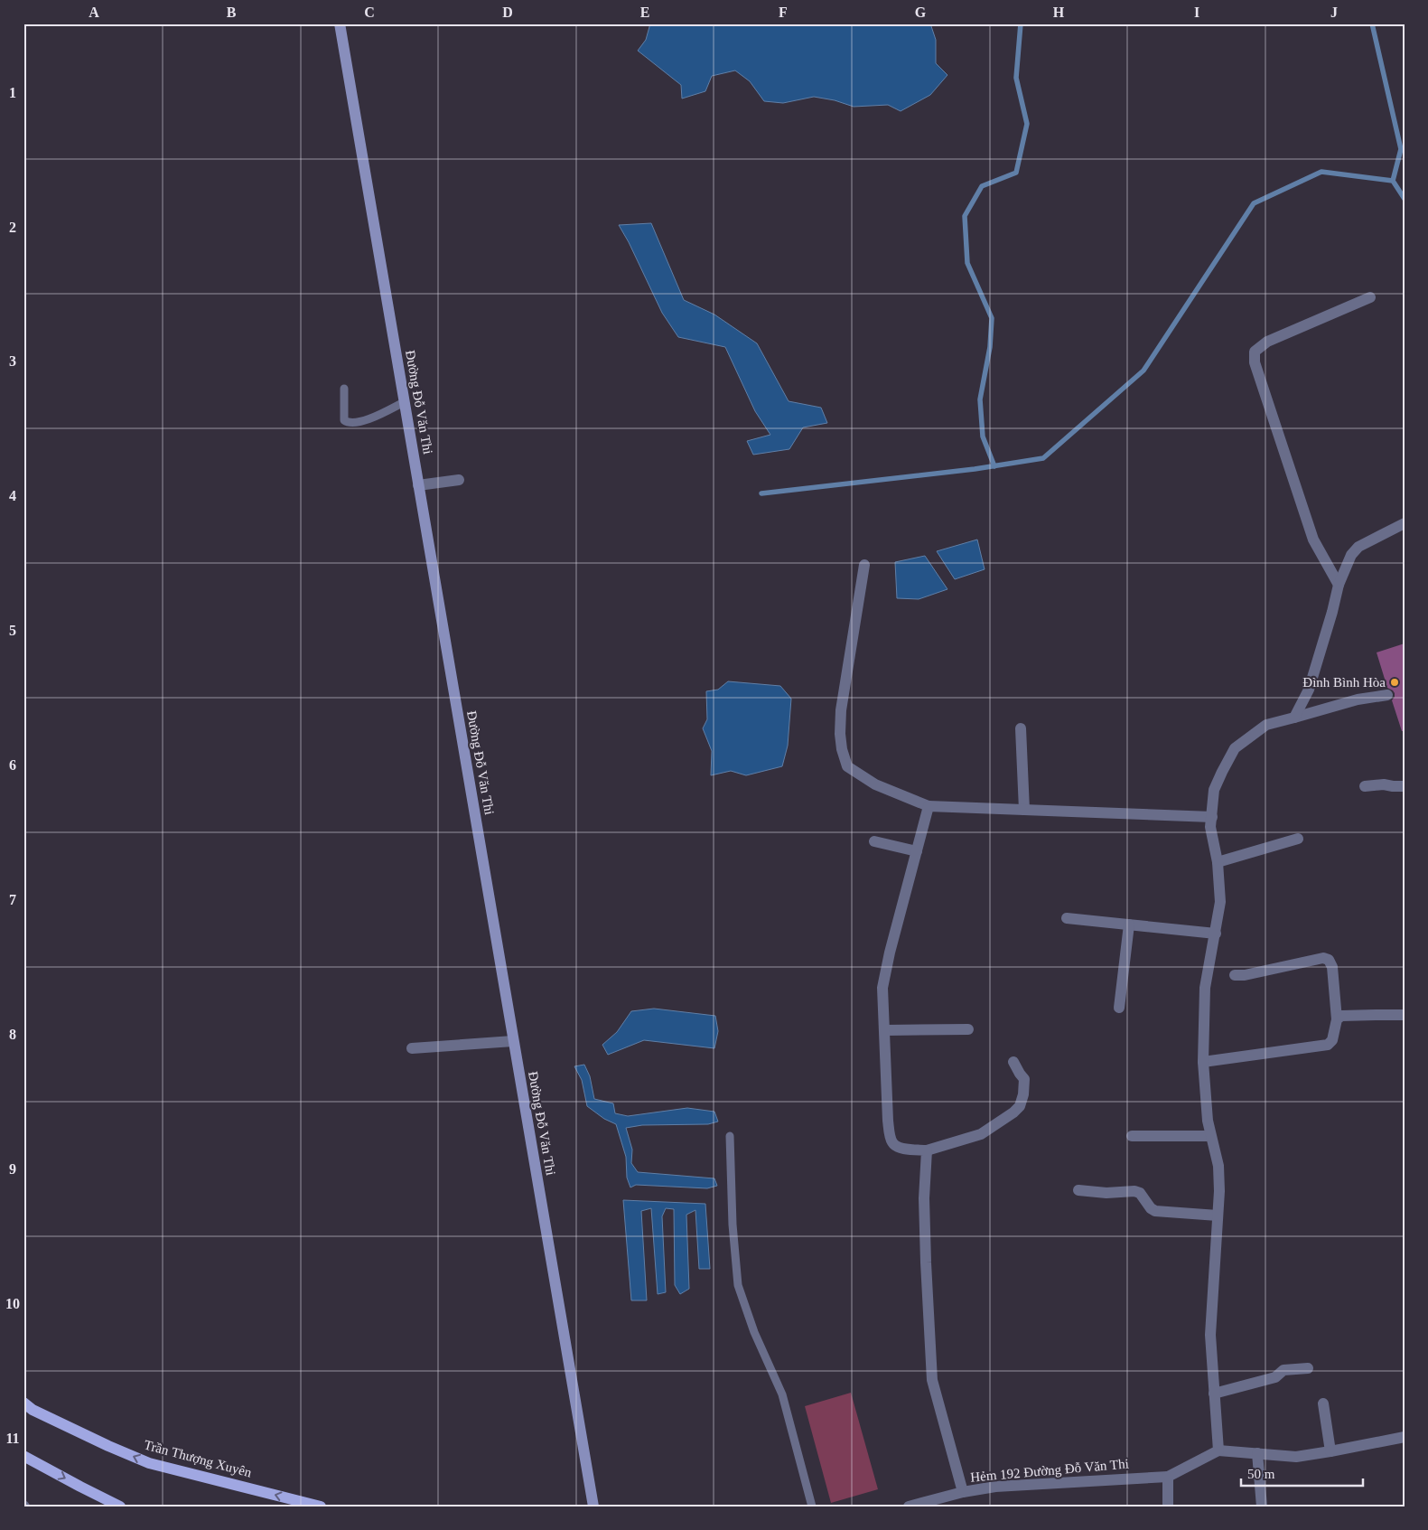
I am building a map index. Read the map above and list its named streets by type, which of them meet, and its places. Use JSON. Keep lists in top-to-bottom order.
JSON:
{
  "streets": {
    "main road": ["Trần Thượng Xuyên"],
    "street": ["Đường Đỗ Văn Thi", "Hẻm 192 Đường Đỗ Văn Thi"]
  },
  "places": ["Đình Bình Hòa"],
  "scale_bar": "50 m",
  "grid": {
    "columns": [
      "A",
      "B",
      "C",
      "D",
      "E",
      "F",
      "G",
      "H",
      "I",
      "J"
    ],
    "rows": [
      "1",
      "2",
      "3",
      "4",
      "5",
      "6",
      "7",
      "8",
      "9",
      "10",
      "11"
    ]
  }
}
